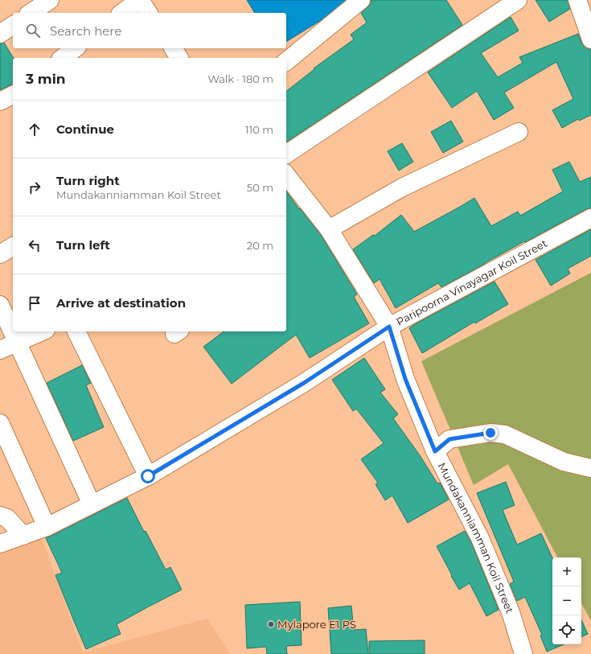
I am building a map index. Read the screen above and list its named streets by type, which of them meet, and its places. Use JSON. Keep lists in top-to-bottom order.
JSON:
{
  "streets": {
    "street": ["Paripoorna Vinayagar Koil Street", "Mundakanniamman Koil Street"]
  },
  "crossings": [
    ["Paripoorna Vinayagar Koil Street", "Mundakanniamman Koil Street"]
  ],
  "places": ["Mylapore E1 PS"],
  "page": {
    "search": "Search here",
    "heading": ["3 min", "Walk · 180 m"],
    "list": [
      ["Continue", "110 m"],
      ["Turn right", "Mundakanniamman Koil Street", "50 m"],
      ["Turn left", "20 m"],
      "Arrive at destination"
    ],
    "map_buttons": ["+", "−"]
  }
}
